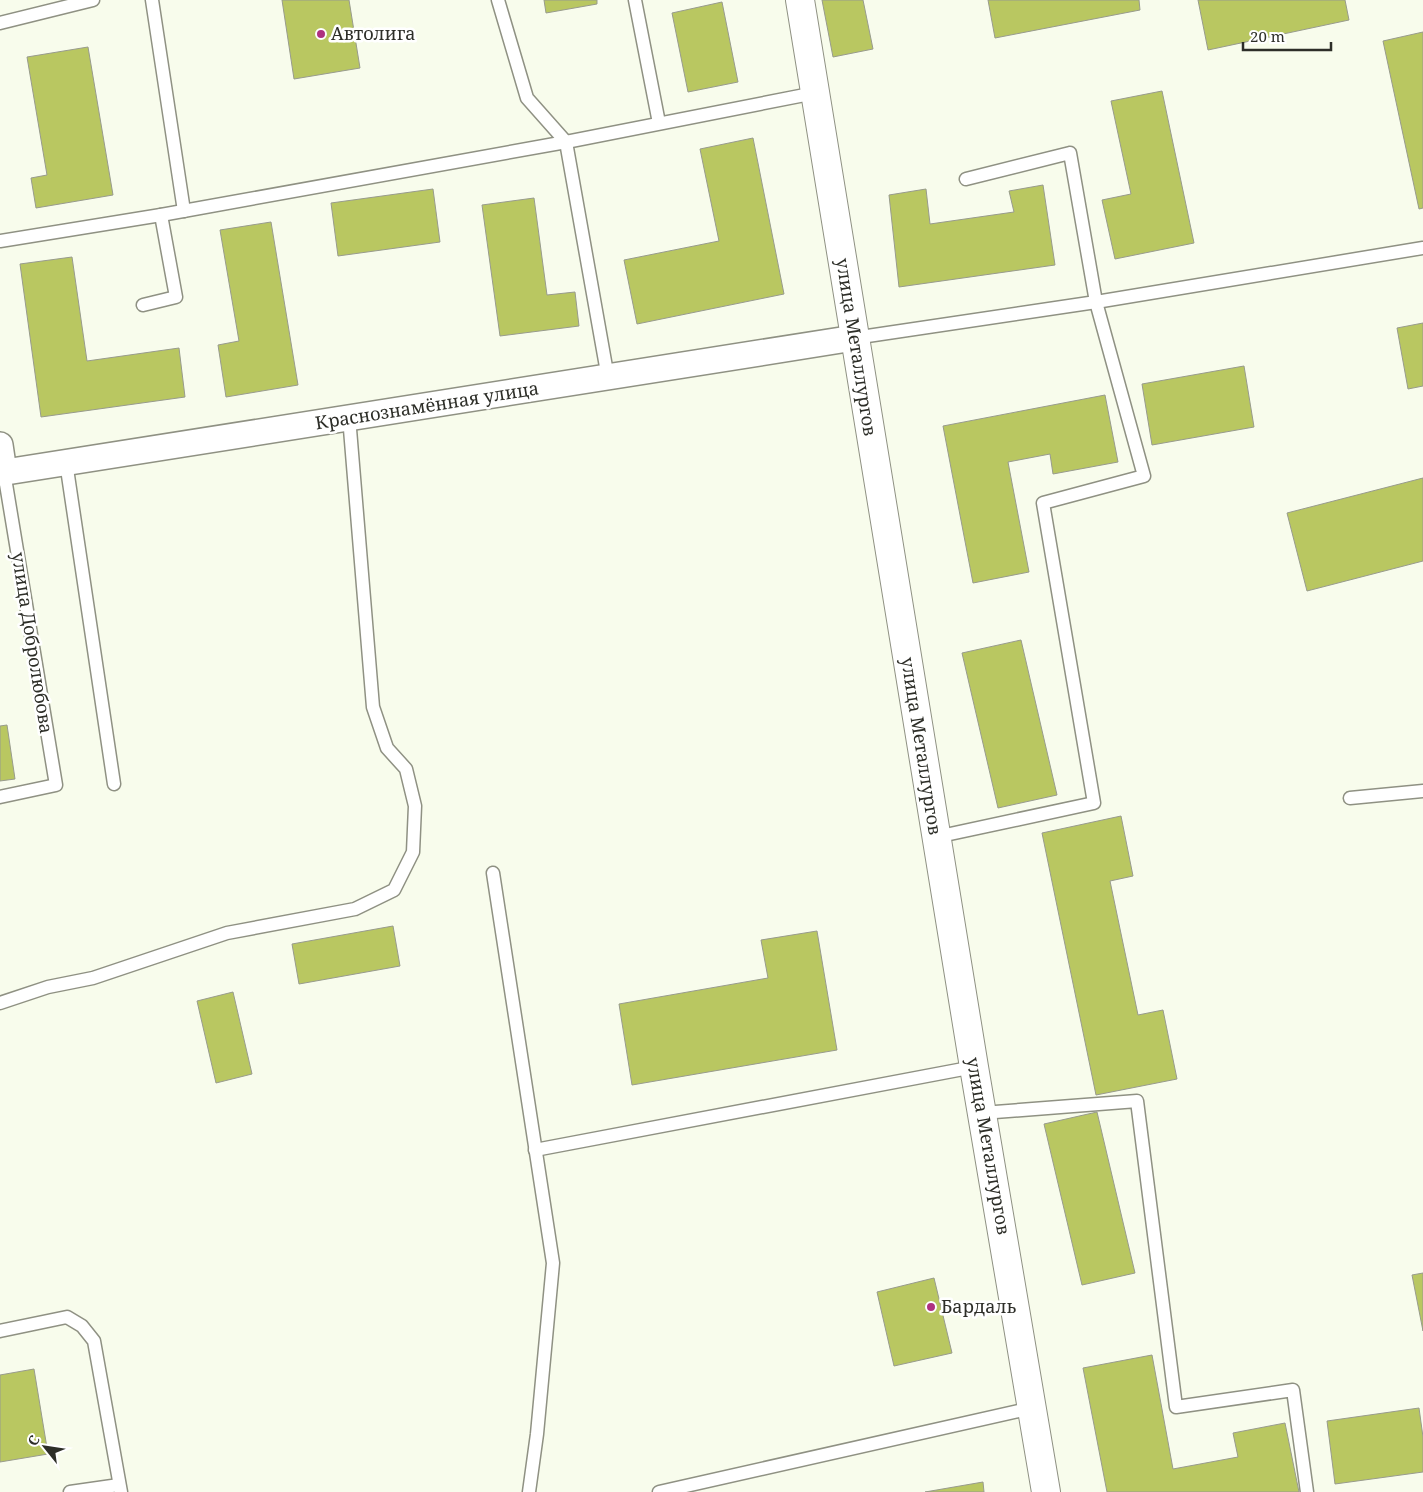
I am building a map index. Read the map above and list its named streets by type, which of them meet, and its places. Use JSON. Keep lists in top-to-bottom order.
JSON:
{
  "streets": {
    "street": ["улица Металлургов", "Краснознамённая улица", "улица Добролюбова"]
  },
  "crossings": [
    ["улица Металлургов", "Краснознамённая улица"],
    ["Краснознамённая улица", "улица Добролюбова"]
  ],
  "places": ["Автолига", "Бардаль"],
  "scale_bar": "20 m",
  "north": "top left"
}
